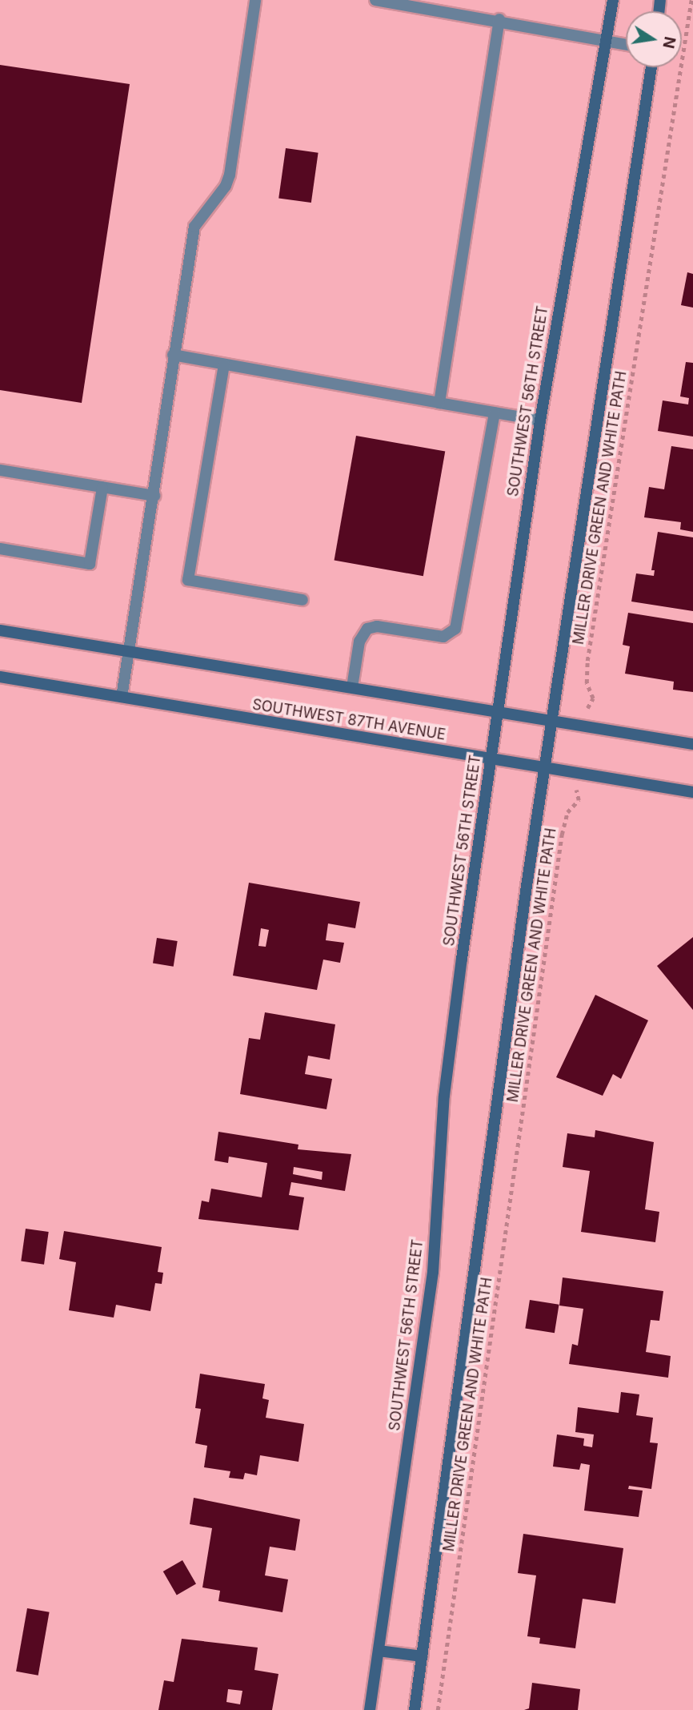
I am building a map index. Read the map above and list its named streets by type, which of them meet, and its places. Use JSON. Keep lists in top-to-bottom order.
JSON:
{
  "streets": {
    "main road": ["SOUTHWEST 56TH STREET", "SOUTHWEST 87TH AVENUE"],
    "path": ["MILLER DRIVE GREEN AND WHITE PATH"]
  },
  "crossings": [
    ["SOUTHWEST 56TH STREET", "SOUTHWEST 87TH AVENUE"],
    ["MILLER DRIVE GREEN AND WHITE PATH", "SOUTHWEST 87TH AVENUE"]
  ],
  "north": "right"
}
